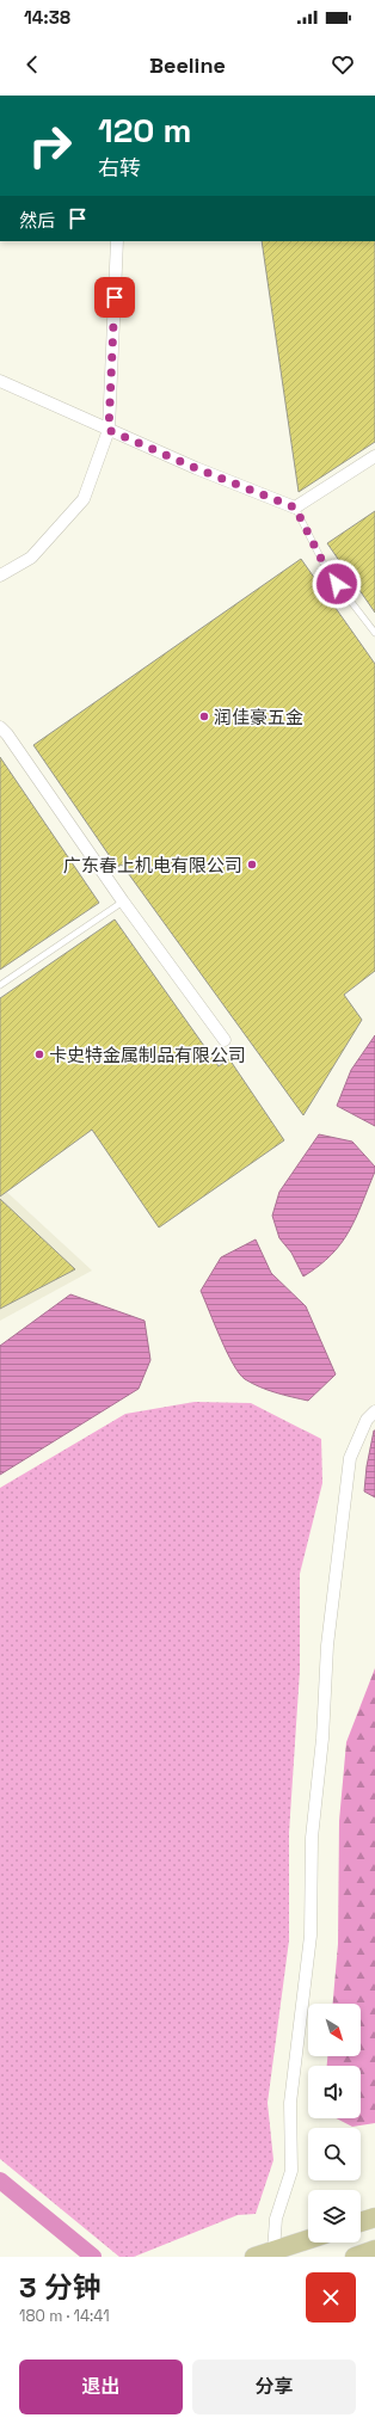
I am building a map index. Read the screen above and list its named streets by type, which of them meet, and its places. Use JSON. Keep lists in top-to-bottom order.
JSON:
{
  "places": ["润佳豪五金", "广东春上机电有限公司", "卡史特金属制品有限公司"],
  "north": "bottom right",
  "page": {
    "status": "14:38",
    "header": "Beeline",
    "turn": ["120 m", "右转"],
    "then": "然后",
    "heading": ["3 分钟", "180 m · 14:41"],
    "buttons": ["退出", "分享"]
  }
}
